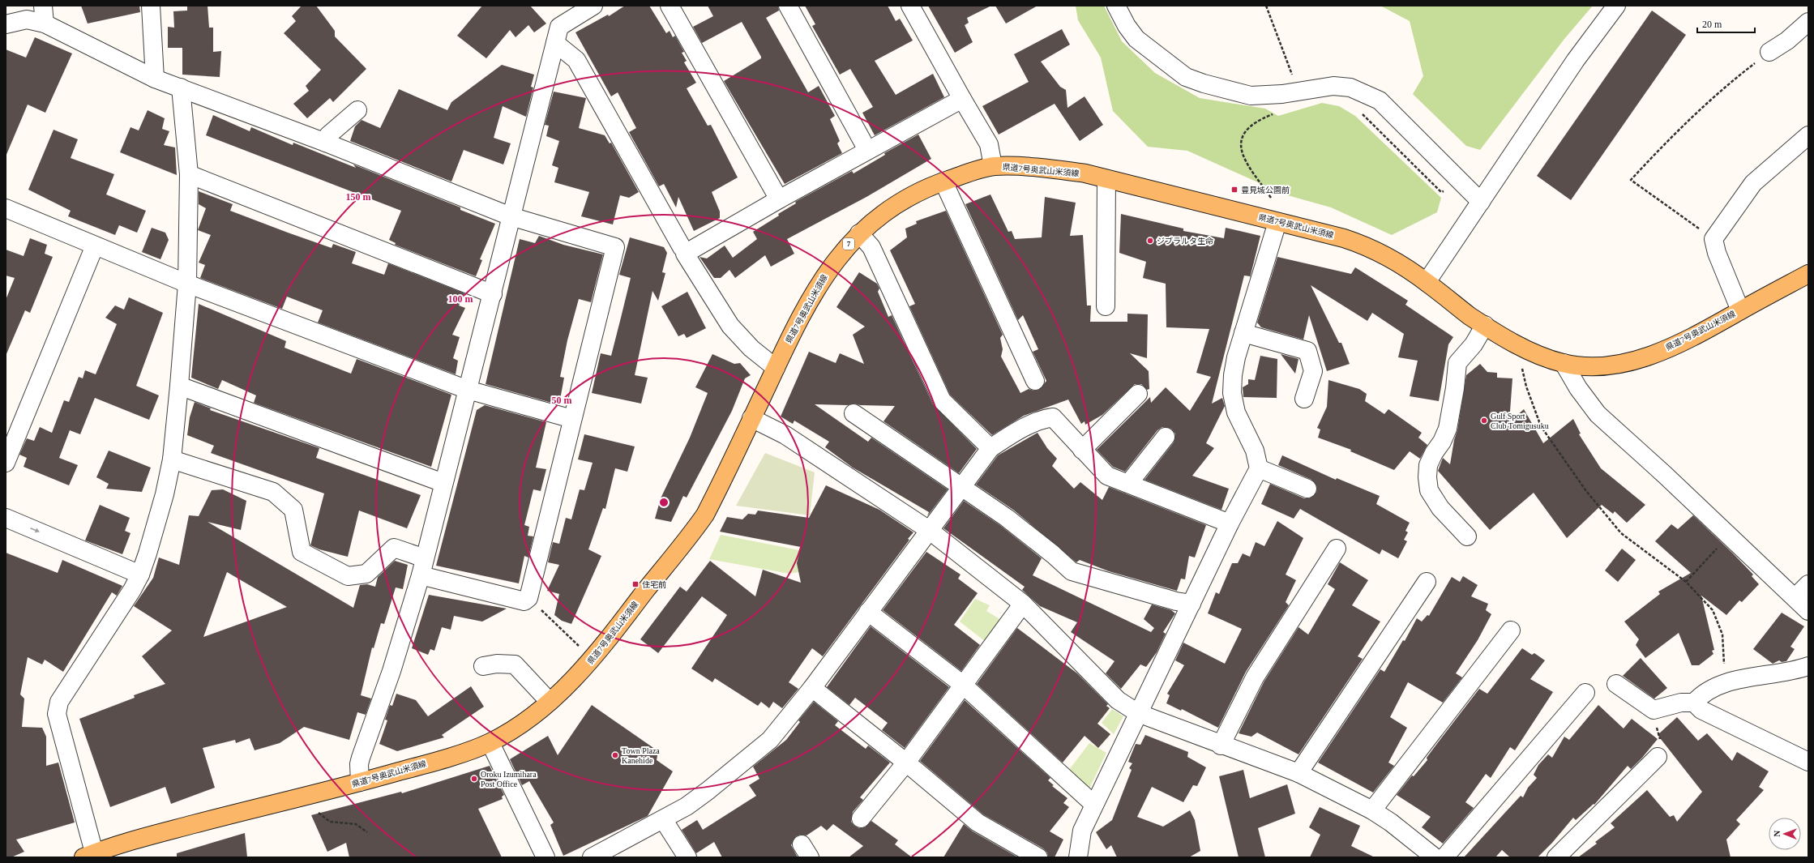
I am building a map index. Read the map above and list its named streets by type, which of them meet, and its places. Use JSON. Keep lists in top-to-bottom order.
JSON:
{
  "streets": {
    "main road": ["県道7号奥武山米須線", "7"]
  },
  "places": {
    "transit": ["豊見城公園前", "住宅前"],
    "other": [
      "ジブラルタ生命",
      "Gulf Sport Club Tomigusuku",
      "Town Plaza Kanehide",
      "Oroku Izumihara Post Office"
    ]
  },
  "scale_bar": "20 m",
  "north": "left",
  "rings": ["150 m", "100 m", "50 m"]
}
